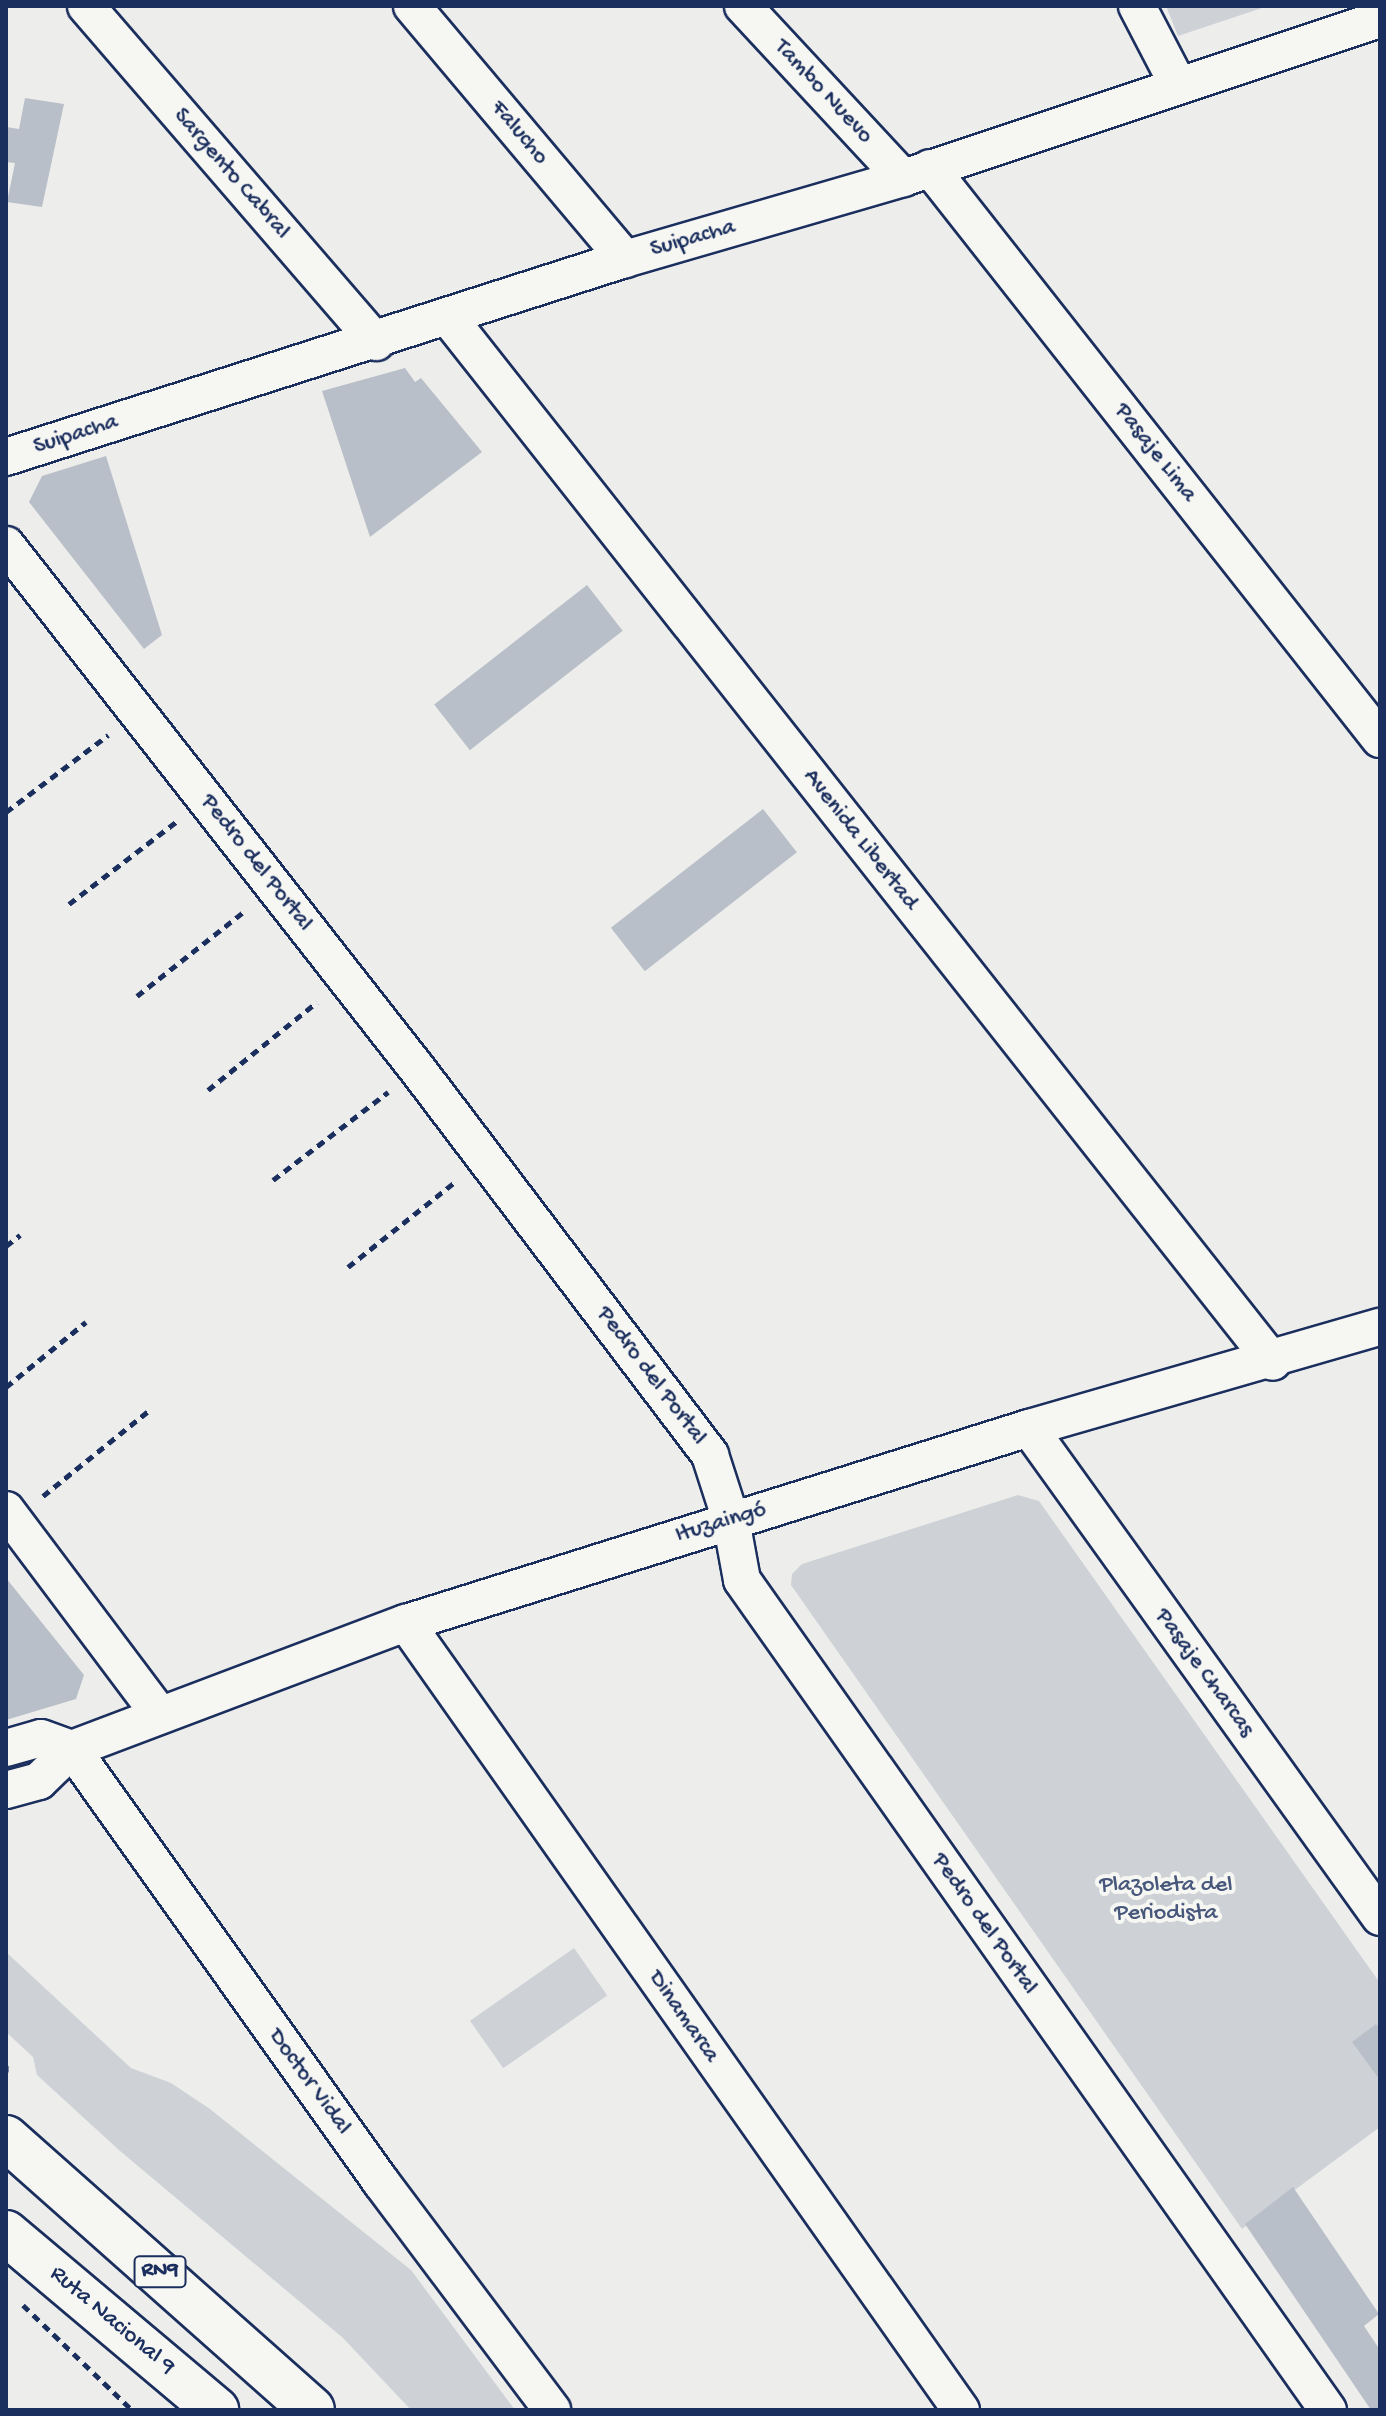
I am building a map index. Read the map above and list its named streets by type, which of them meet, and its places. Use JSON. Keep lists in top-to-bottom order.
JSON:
{
  "streets": {
    "highway": ["RN9", "Ruta Nacional 9"],
    "street": [
      "Tambo Nuevo",
      "Falucho",
      "Sargento Cabral",
      "Suipacha",
      "Pasaje Lima",
      "Avenida Libertad",
      "Pedro del Portal",
      "Ituzaingó",
      "Pasaje Charcas",
      "Dinamarca",
      "Doctor Vidal"
    ]
  },
  "crossings": [
    ["Tambo Nuevo", "Suipacha"],
    ["Tambo Nuevo", "Pasaje Lima"],
    ["Falucho", "Suipacha"],
    ["Sargento Cabral", "Suipacha"],
    ["Suipacha", "Pasaje Lima"],
    ["Suipacha", "Avenida Libertad"],
    ["Avenida Libertad", "Ituzaingó"],
    ["Pedro del Portal", "Ituzaingó"],
    ["Ituzaingó", "Pasaje Charcas"],
    ["Ituzaingó", "Dinamarca"],
    ["Ituzaingó", "Doctor Vidal"]
  ],
  "parks": ["Plazoleta del Periodista"]
}
